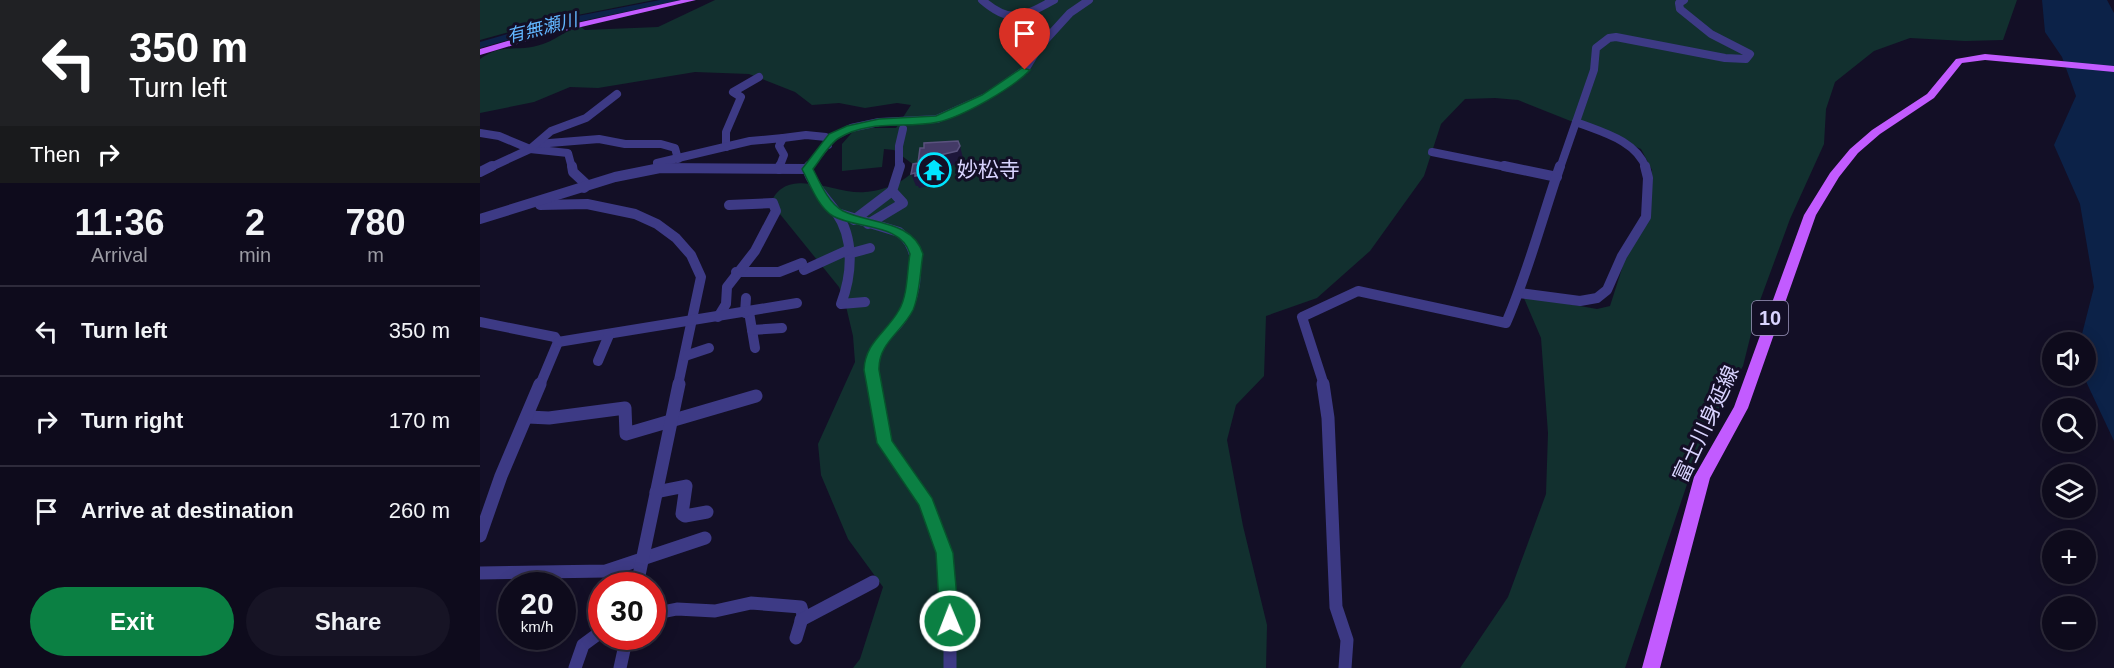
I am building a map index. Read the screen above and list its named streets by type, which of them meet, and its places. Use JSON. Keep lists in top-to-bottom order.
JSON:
{
  "streets": {
    "main road": ["10", "富士川身延線"]
  },
  "water": ["有無瀬川"],
  "places": {
    "temple": ["妙松寺"]
  },
  "page": {
    "turn": ["350 m", "Turn left"],
    "then": "Then",
    "eta": [
      "11:36",
      "Arrival",
      "2",
      "min",
      "780",
      "m"
    ],
    "list": [
      {
        "name": "Turn left",
        "value": "350 m"
      },
      {
        "name": "Turn right",
        "value": "170 m"
      },
      {
        "name": "Arrive at destination",
        "value": "260 m"
      }
    ],
    "map_buttons": ["+", "−"],
    "speed": "20 km/h",
    "limit": "30",
    "buttons": ["Exit", "Share"]
  }
}
